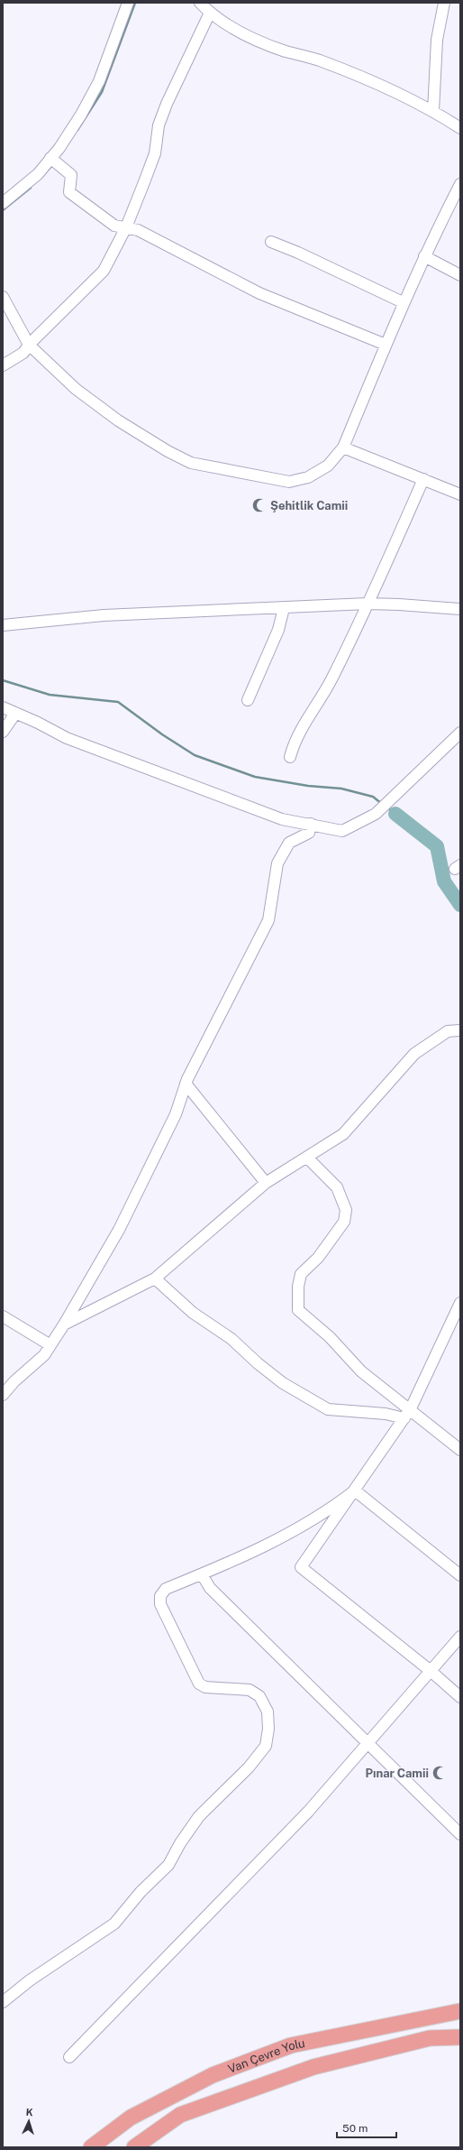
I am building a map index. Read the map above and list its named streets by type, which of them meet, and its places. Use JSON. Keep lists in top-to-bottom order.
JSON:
{
  "streets": {
    "highway": ["Van Çevre Yolu"]
  },
  "places": {
    "mosque": ["Şehitlik Camii", "Pınar Camii"]
  },
  "scale_bar": "50 m",
  "north": "top"
}
